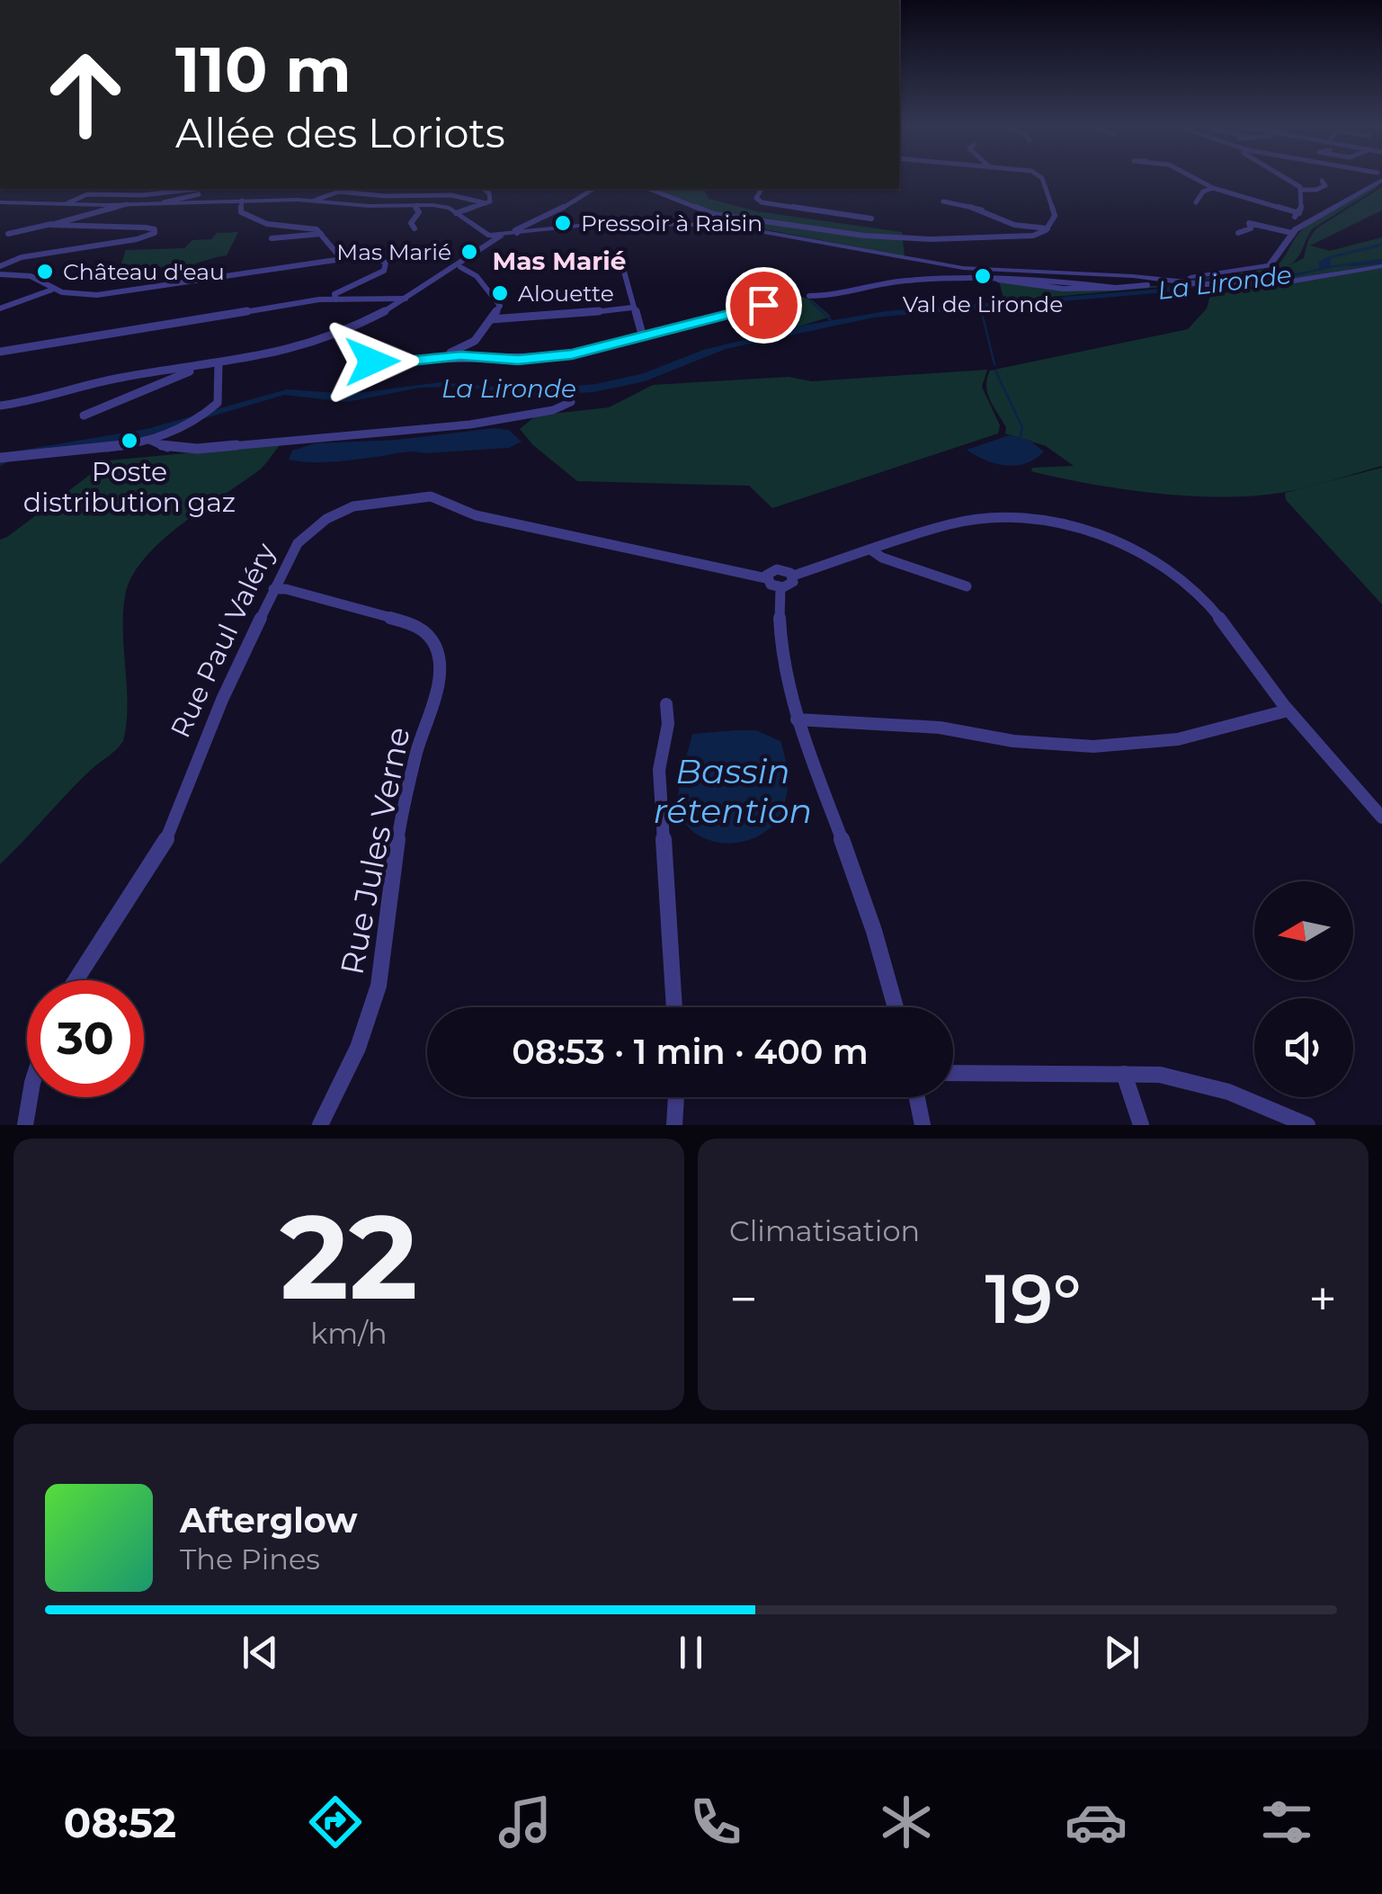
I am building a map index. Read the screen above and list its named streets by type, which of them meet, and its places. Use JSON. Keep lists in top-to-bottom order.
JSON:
{
  "streets": {
    "street": ["Rue Paul Valéry", "Rue Jules Verne"]
  },
  "crossings": [
    ["Rue Paul Valéry", "Rue Jules Verne"]
  ],
  "districts": ["Mas Marié"],
  "water": ["La Lironde", "Bassin rétention"],
  "places": [
    "Pressoir à Raisin",
    "Mas Marié",
    "Château d'eau",
    "Val de Lironde",
    "Alouette",
    "Poste distribution gaz"
  ],
  "north": "left",
  "page": {
    "turn": ["110 m", "Allée des Loriots"],
    "limit": "30",
    "trip": "08:53 · 1 min · 400 m",
    "tile": [
      ["22", "km/h"],
      "Climatisation"
    ],
    "heat": ["−", "19°", "+"],
    "song": ["Afterglow", "The Pines"],
    "tabs": "08:52"
  }
}
